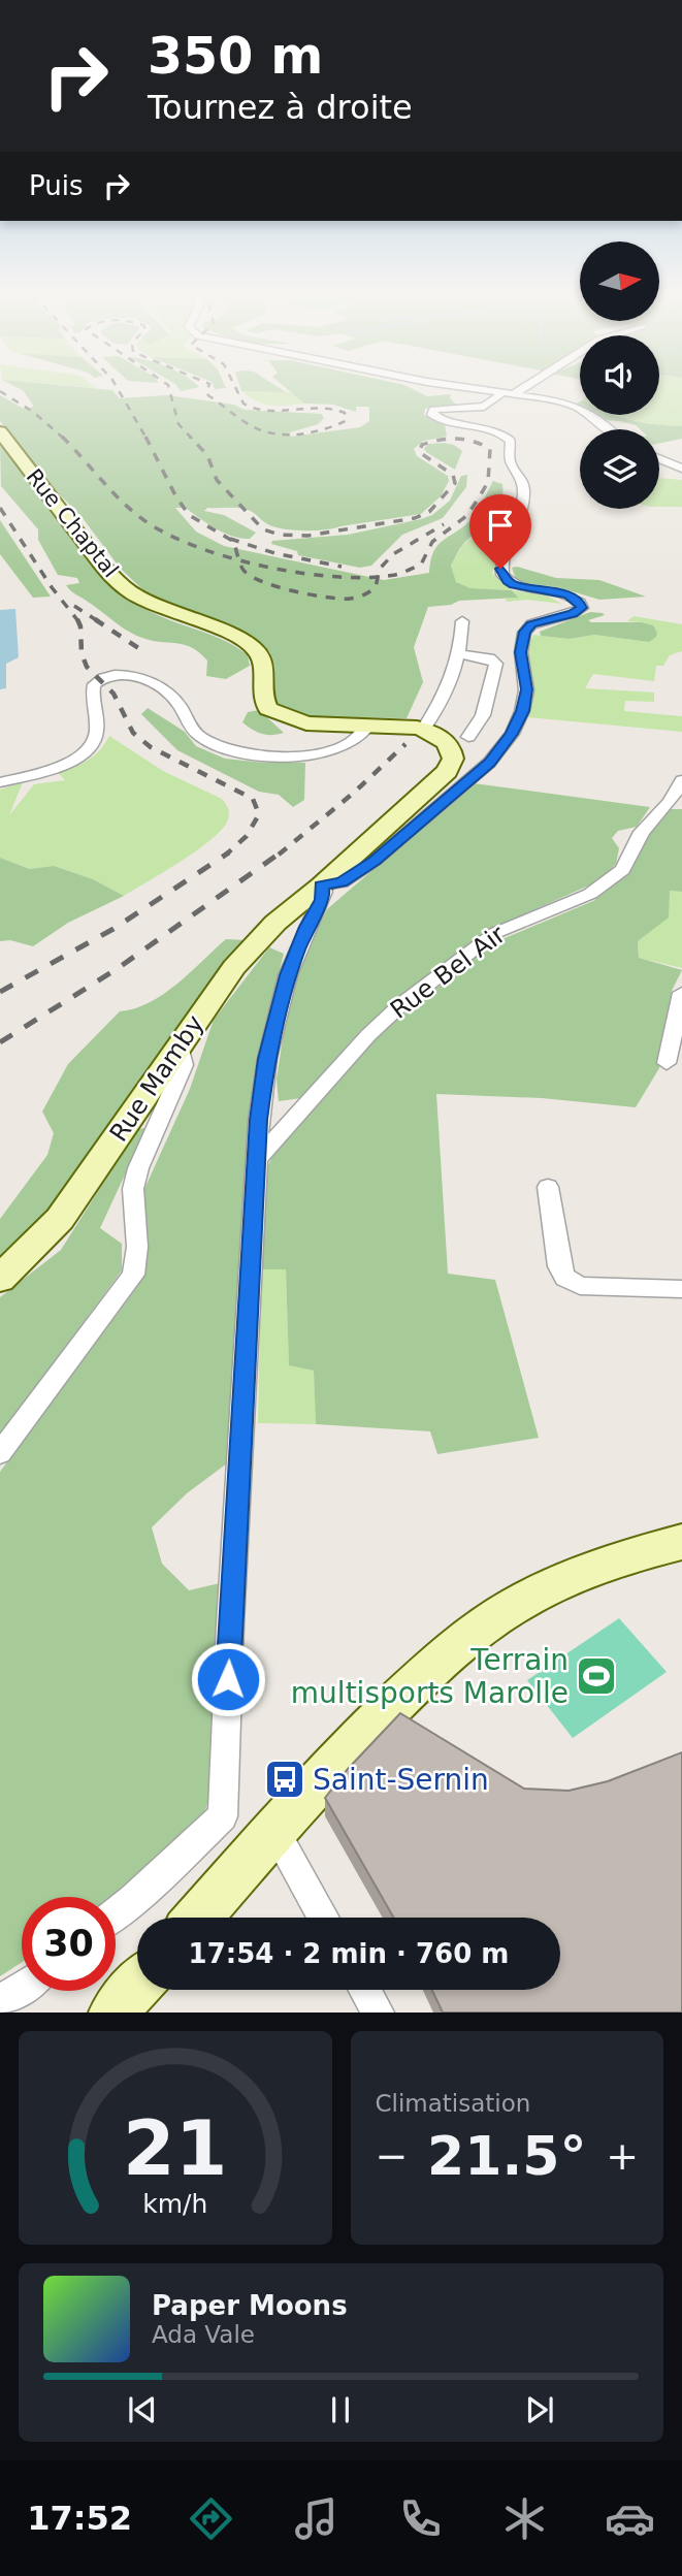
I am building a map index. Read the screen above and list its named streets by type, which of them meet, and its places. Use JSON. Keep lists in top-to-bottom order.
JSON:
{
  "streets": {
    "street": ["Rue Chaptal", "Rue Bel Air", "Rue Mamby"]
  },
  "places": {
    "sports": ["Terrain multisports Marolle"],
    "bus stop": ["Saint-Sernin"]
  },
  "north": "right",
  "page": {
    "turn": ["350 m", "Tournez à droite"],
    "then": "Puis",
    "limit": "30",
    "trip": "17:54 · 2 min · 760 m",
    "tile": "Climatisation",
    "heat": ["−", "21.5°", "+"],
    "song": ["Paper Moons", "Ada Vale"],
    "tabs": "17:52",
    "gauge": ["21", "km/h"]
  }
}
